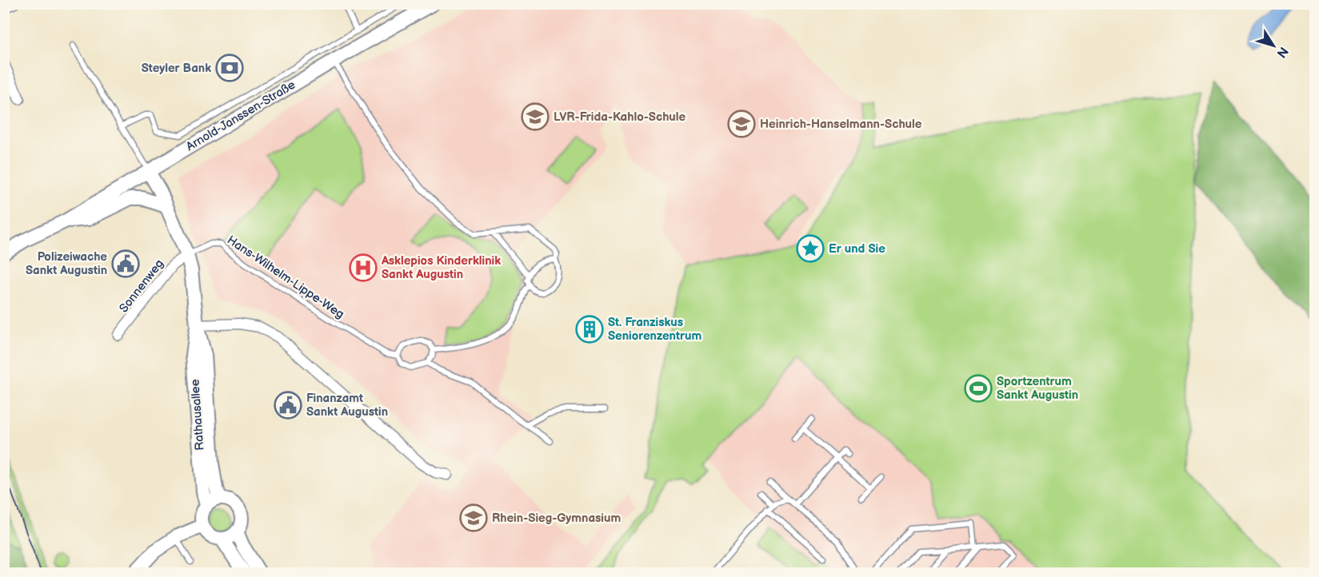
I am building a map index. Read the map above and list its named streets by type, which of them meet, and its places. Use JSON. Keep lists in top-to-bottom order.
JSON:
{
  "streets": {
    "street": ["Arnold-Janssen-Straße", "Sonnenweg", "Rathausallee"],
    "lane": ["Hans-Wilhelm-Lippe-Weg"]
  },
  "crossings": [
    ["Arnold-Janssen-Straße", "Rathausallee"],
    ["Hans-Wilhelm-Lippe-Weg", "Sonnenweg"],
    ["Hans-Wilhelm-Lippe-Weg", "Rathausallee"],
    ["Sonnenweg", "Rathausallee"]
  ],
  "places": {
    "bank": ["Steyler Bank"],
    "school or university": ["LVR-Frida-Kahlo-Schule", "Heinrich-Hanselmann-Schule", "Rhein-Sieg-Gymnasium"],
    "place": ["Er und Sie"],
    "public building": ["Polizeiwache Sankt Augustin", "Finanzamt Sankt Augustin"],
    "hospital": ["Asklepios Kinderklinik Sankt Augustin"],
    "building": ["St. Franziskus Seniorenzentrum"],
    "sports": ["Sportzentrum Sankt Augustin"]
  },
  "north": "bottom right"
}
